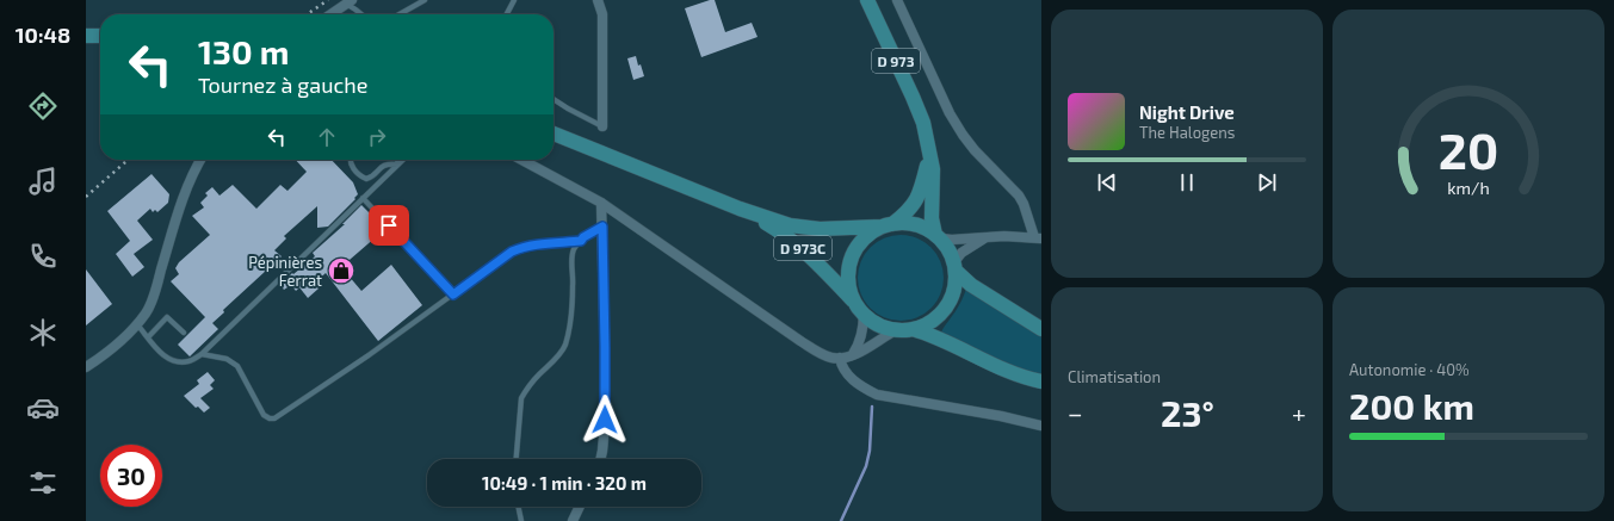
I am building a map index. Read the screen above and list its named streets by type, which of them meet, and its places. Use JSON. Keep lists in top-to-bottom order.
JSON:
{
  "streets": {
    "main road": ["D 973", "D 973C"]
  },
  "crossings": [
    ["D 973", "D 973C"]
  ],
  "places": {
    "shop": ["Pépinières Ferrat"]
  },
  "page": {
    "tabs": "10:48",
    "turn": ["130 m", "Tournez à gauche"],
    "song": ["Night Drive", "The Halogens"],
    "tile": [
      "Climatisation",
      ["Autonomie · 40%", "200 km"]
    ],
    "heat": ["−", "23°", "+"],
    "limit": "30",
    "trip": "10:49 · 1 min · 320 m",
    "gauge": ["20", "km/h"]
  }
}
